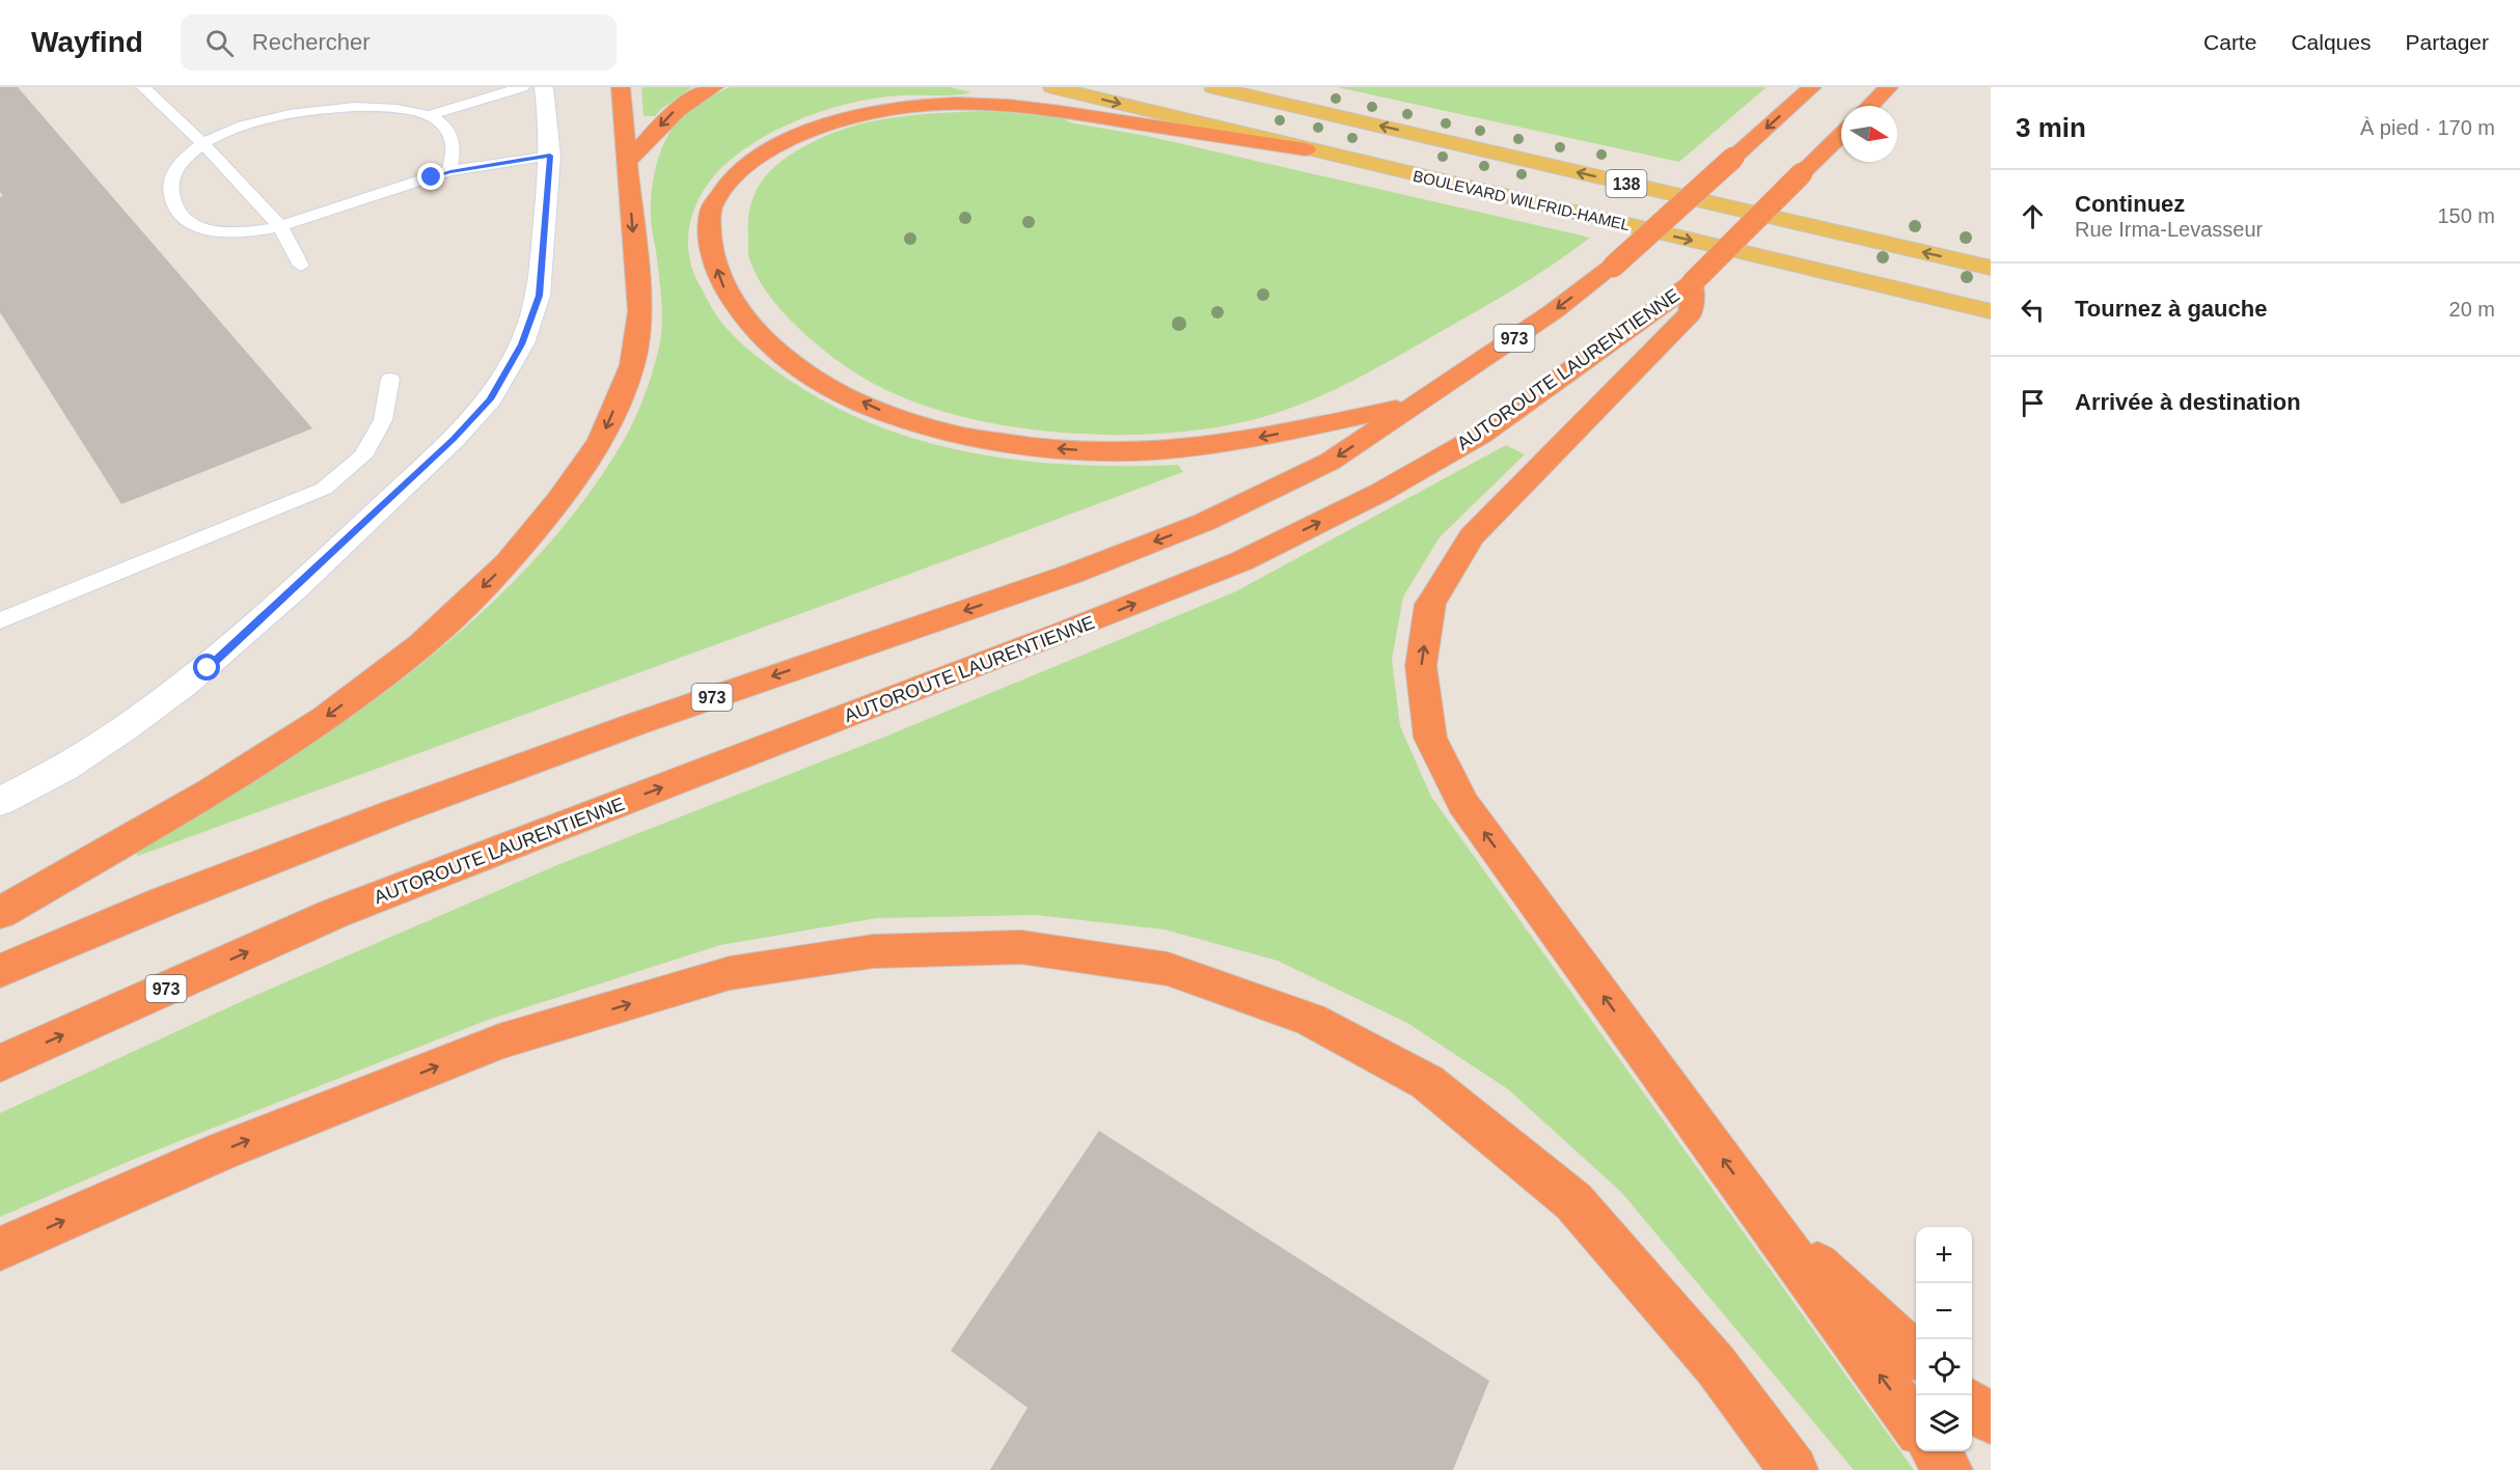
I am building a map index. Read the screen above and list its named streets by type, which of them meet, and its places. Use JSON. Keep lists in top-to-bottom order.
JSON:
{
  "streets": {
    "highway": ["973", "AUTOROUTE LAURENTIENNE"],
    "main road": ["138", "BOULEVARD WILFRID-HAMEL"]
  },
  "north": "right",
  "page": {
    "header": "Wayfind",
    "search": "Rechercher",
    "nav": ["Carte", "Calques", "Partager"],
    "heading": ["3 min", "À pied · 170 m"],
    "list": [
      ["Continuez", "Rue Irma-Levasseur", "150 m"],
      ["Tournez à gauche", "20 m"],
      "Arrivée à destination"
    ],
    "map_buttons": ["+", "−"]
  }
}
